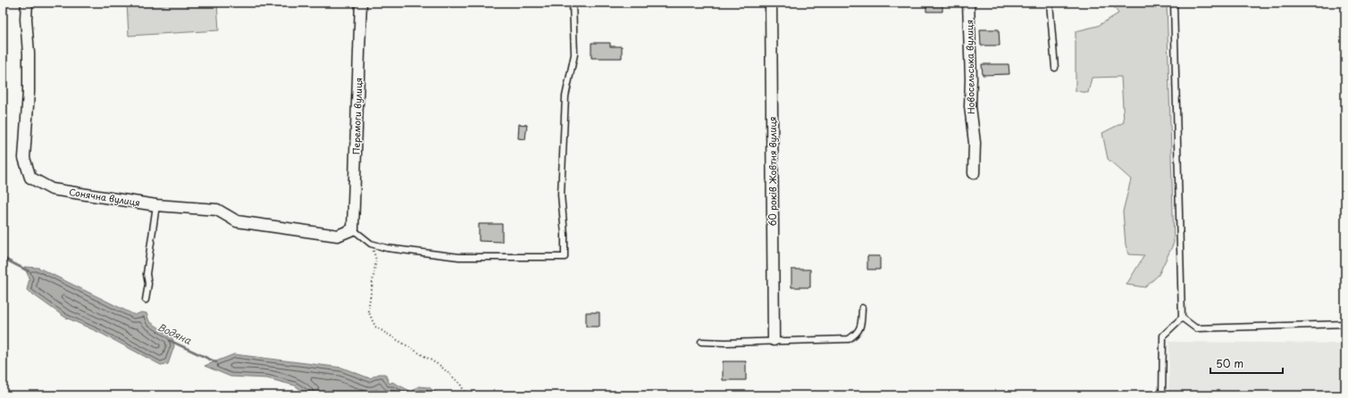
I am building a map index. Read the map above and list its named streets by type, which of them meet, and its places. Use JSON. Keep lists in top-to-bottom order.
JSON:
{
  "streets": {
    "street": [
      "Новосельська вулиця",
      "Перемоги вулиця",
      "60 років Жовтня вулиця",
      "Сонячна вулиця"
    ]
  },
  "crossings": [
    ["Перемоги вулиця", "Сонячна вулиця"]
  ],
  "water": ["Водяна"],
  "scale_bar": "50 m"
}
